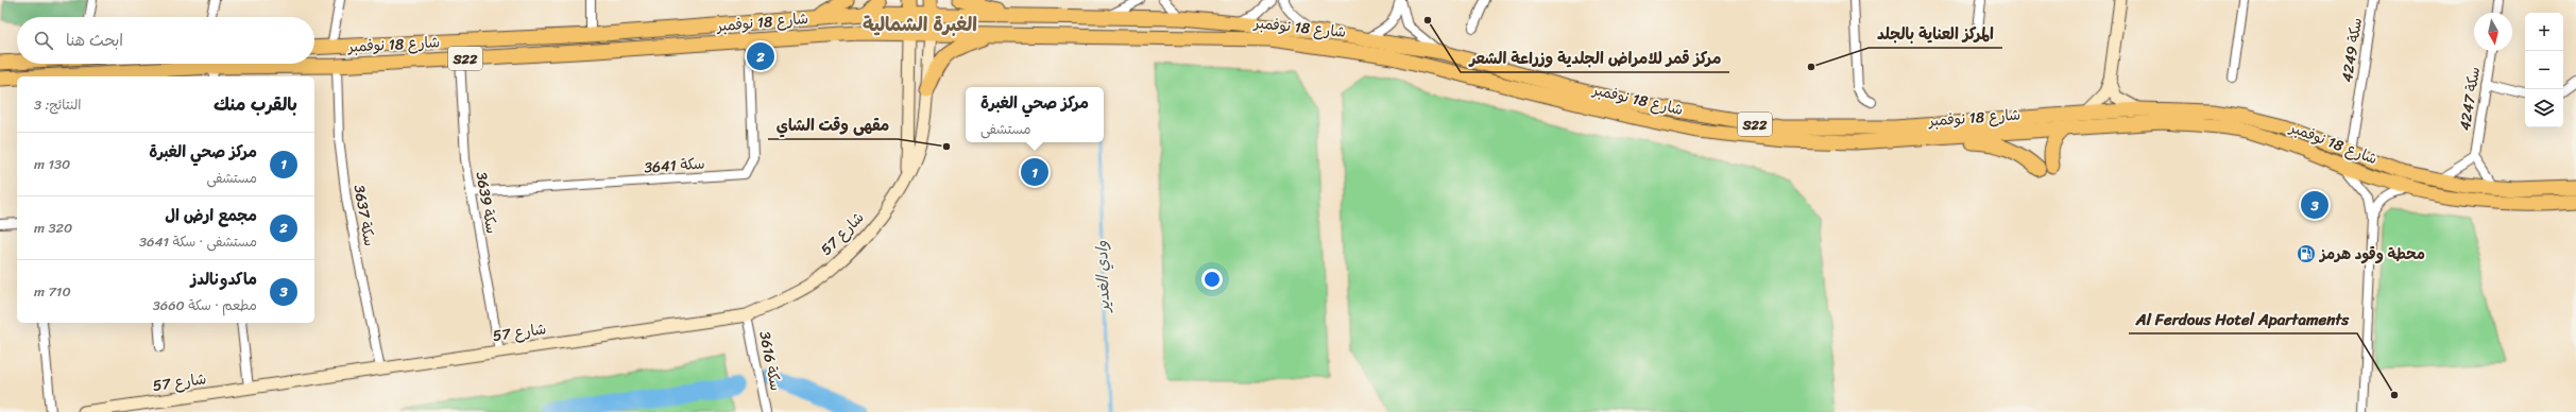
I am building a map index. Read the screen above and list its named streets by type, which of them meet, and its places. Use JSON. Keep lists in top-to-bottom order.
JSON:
{
  "streets": {
    "main road": ["شارع 18 نوفمبر", "S22"],
    "street": [
      "سكة 4249",
      "سكة 4247",
      "سكة 3641",
      "سكة 3639",
      "سكة 3637",
      "شارع 57",
      "سكة 3616"
    ]
  },
  "crossings": [
    ["شارع 18 نوفمبر", "سكة 4249"],
    ["شارع 18 نوفمبر", "سكة 3641"],
    ["شارع 18 نوفمبر", "سكة 3639"],
    ["شارع 18 نوفمبر", "سكة 3637"],
    ["شارع 18 نوفمبر", "شارع 57"],
    ["سكة 3641", "سكة 3639"],
    ["سكة 3639", "شارع 57"],
    ["سكة 3637", "شارع 57"],
    ["شارع 57", "سكة 3616"]
  ],
  "districts": ["الغبرة الشمالية"],
  "water": ["وادي الغدير"],
  "places": {
    "other": [
      "مركز قمر للامراض الجلدية وزراعة الشعر",
      "المركز العناية بالجلد",
      "مقهى وقت الشاي",
      "Al Ferdous Hotel Apartaments"
    ],
    "fuel station": ["محطة وقود هرمز"]
  },
  "north": "bottom",
  "page": {
    "map_buttons": ["+", "−"],
    "search": "ابحث هنا",
    "pins": ["2", "1", "3"],
    "heading": ["بالقرب منك", "النتائج: 3"],
    "popup": ["مركز صحي الغبرة", "مستشفى"],
    "list": [
      {
        "mark": "1",
        "name": "مركز صحي الغبرة",
        "note": "مستشفى",
        "value": "130 m"
      },
      {
        "mark": "2",
        "name": "مجمع ارض ال",
        "note": "مستشفى · سكة 3641",
        "value": "320 m"
      },
      {
        "mark": "3",
        "name": "ماكدونالدز",
        "note": "مطعم · سكة 3660",
        "value": "710 m"
      }
    ]
  }
}
